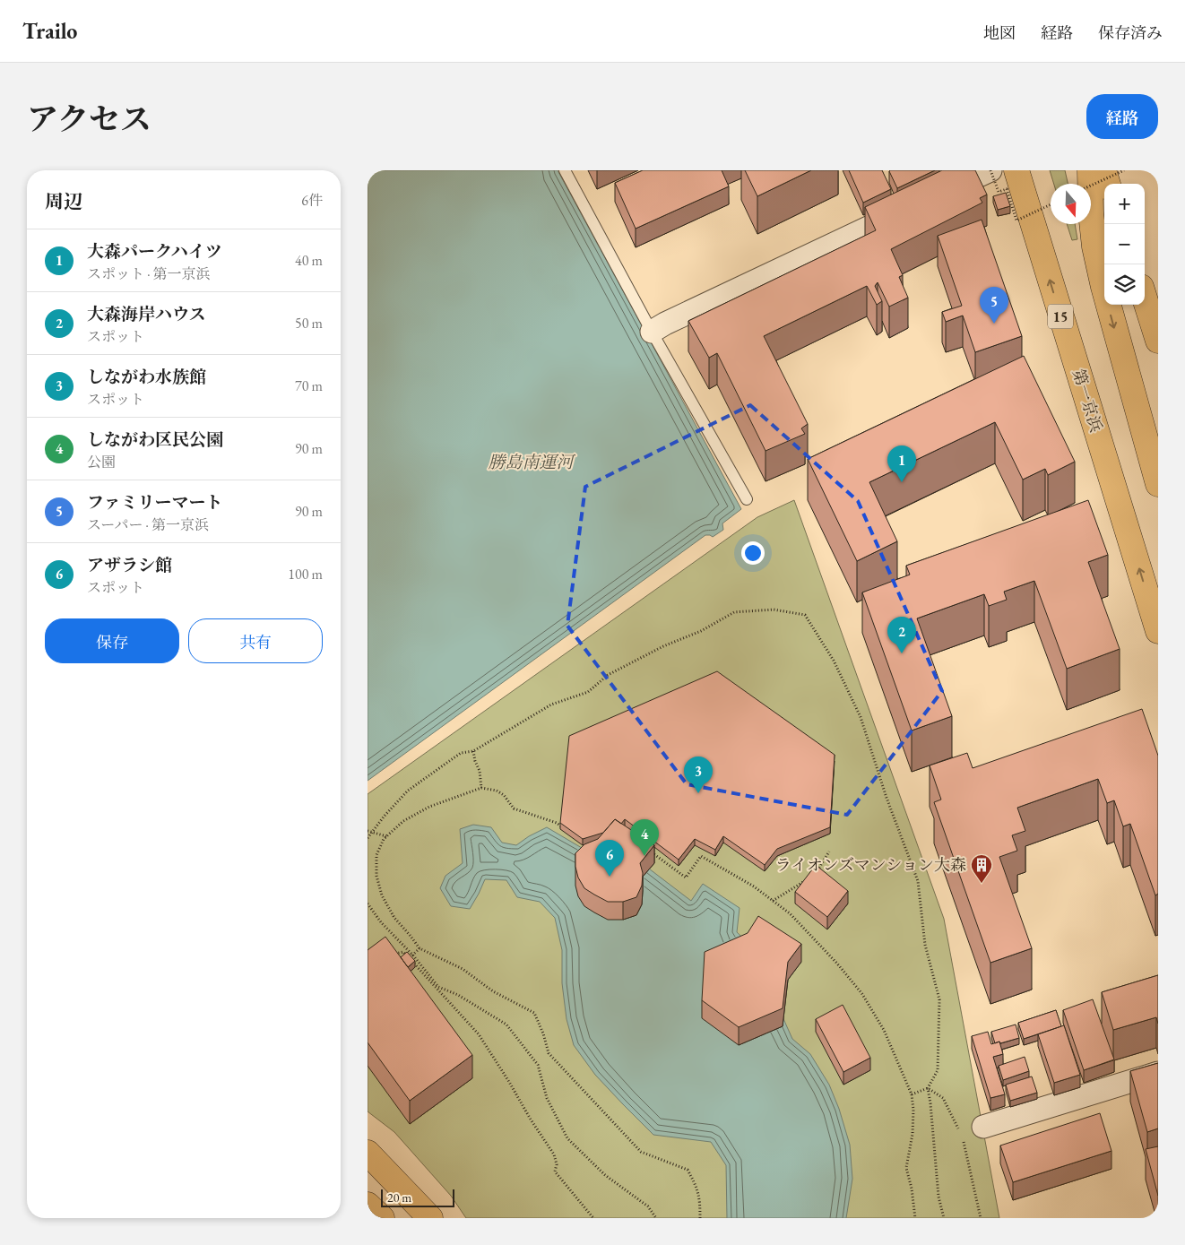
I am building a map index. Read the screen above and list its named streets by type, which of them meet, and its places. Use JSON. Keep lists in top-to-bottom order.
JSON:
{
  "streets": {
    "main road": ["15", "第一京浜"]
  },
  "water": ["勝島南運河"],
  "places": {
    "building": ["ライオンズマンション大森"]
  },
  "scale_bar": "20 m",
  "north": "bottom",
  "page": {
    "header": "Trailo",
    "nav": ["地図", "経路", "保存済み"],
    "title": "アクセス",
    "buttons": [
      "経路",
      ["保存", "共有"]
    ],
    "heading": ["周辺", "6件"],
    "map_buttons": ["+", "−"],
    "list": [
      {
        "mark": "1",
        "name": "大森パークハイツ",
        "note": "スポット · 第一京浜",
        "value": "40 m"
      },
      {
        "mark": "2",
        "name": "大森海岸ハウス",
        "note": "スポット",
        "value": "50 m"
      },
      {
        "mark": "3",
        "name": "しながわ水族館",
        "note": "スポット",
        "value": "70 m"
      },
      {
        "mark": "4",
        "name": "しながわ区民公園",
        "note": "公園",
        "value": "90 m"
      },
      {
        "mark": "5",
        "name": "ファミリーマート",
        "note": "スーパー · 第一京浜",
        "value": "90 m"
      },
      {
        "mark": "6",
        "name": "アザラシ館",
        "note": "スポット",
        "value": "100 m"
      }
    ],
    "pins": [
      "5",
      "1",
      "2",
      "3",
      "4",
      "6"
    ],
    "scale": "20 m"
  }
}
